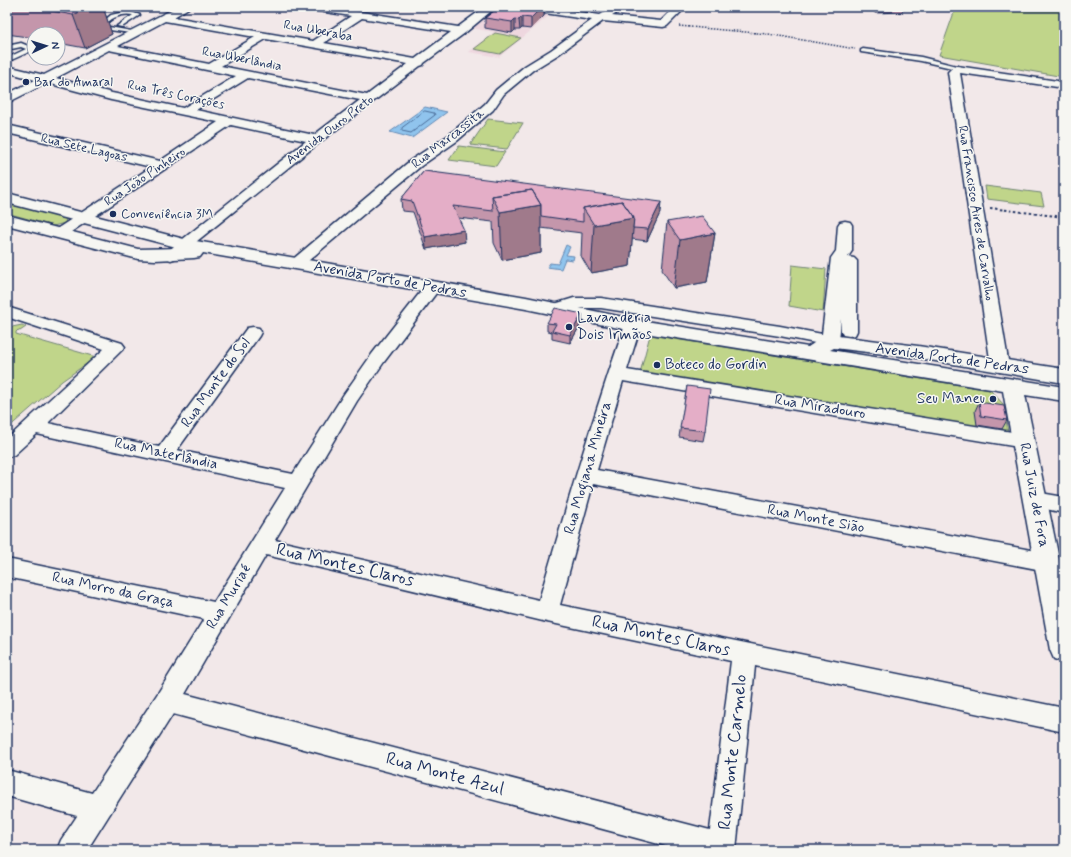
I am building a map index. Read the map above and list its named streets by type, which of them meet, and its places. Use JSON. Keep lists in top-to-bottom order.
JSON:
{
  "streets": {
    "main road": ["Avenida Porto de Pedras", "Rua Juiz de Fora"],
    "street": [
      "Rua Uberaba",
      "Rua Uberlândia",
      "Rua Três Corações",
      "Avenida Ouro Preto",
      "Rua Marcassita",
      "Rua Sete Lagoas",
      "Rua João Pinheiro",
      "Rua Francisco Aires de Carvalho",
      "Rua Monte do Sol",
      "Rua Miradouro",
      "Rua Materlândia",
      "Rua Mogiana Mineira",
      "Rua Monte Sião",
      "Rua Montes Claros",
      "Rua Morro da Graça",
      "Rua Muriaé",
      "Rua Monte Carmelo",
      "Rua Monte Azul"
    ]
  },
  "crossings": [
    ["Rua Uberaba", "Avenida Ouro Preto"],
    ["Rua Uberlândia", "Avenida Ouro Preto"],
    ["Rua Três Corações", "Avenida Ouro Preto"],
    ["Rua Três Corações", "Rua João Pinheiro"],
    ["Avenida Ouro Preto", "Avenida Porto de Pedras"],
    ["Rua Marcassita", "Avenida Porto de Pedras"],
    ["Rua Sete Lagoas", "Rua João Pinheiro"],
    ["Rua João Pinheiro", "Avenida Porto de Pedras"],
    ["Rua Francisco Aires de Carvalho", "Avenida Porto de Pedras"],
    ["Avenida Porto de Pedras", "Rua Mogiana Mineira"],
    ["Avenida Porto de Pedras", "Rua Juiz de Fora"],
    ["Avenida Porto de Pedras", "Rua Muriaé"],
    ["Rua Monte do Sol", "Rua Materlândia"],
    ["Rua Miradouro", "Rua Mogiana Mineira"],
    ["Rua Miradouro", "Rua Juiz de Fora"],
    ["Rua Materlândia", "Rua Muriaé"],
    ["Rua Mogiana Mineira", "Rua Monte Sião"],
    ["Rua Mogiana Mineira", "Rua Montes Claros"],
    ["Rua Juiz de Fora", "Rua Monte Sião"],
    ["Rua Montes Claros", "Rua Muriaé"],
    ["Rua Montes Claros", "Rua Monte Carmelo"],
    ["Rua Morro da Graça", "Rua Muriaé"],
    ["Rua Muriaé", "Rua Monte Azul"],
    ["Rua Monte Carmelo", "Rua Monte Azul"]
  ],
  "places": [
    "Bar do Amaral",
    "Conveniência 3M",
    "Lavanderia Dois Irmãos",
    "Boteco do Gordin",
    "Seu Maneu"
  ],
  "north": "right"
}
